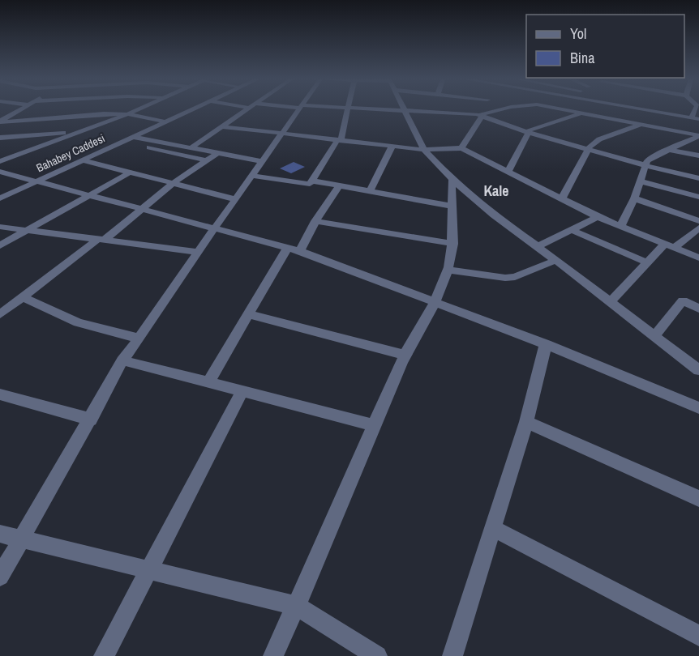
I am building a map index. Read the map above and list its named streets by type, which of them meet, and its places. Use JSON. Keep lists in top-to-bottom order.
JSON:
{
  "streets": {
    "street": ["Bahabey Caddesi"]
  },
  "districts": ["Kale"],
  "legend": ["Yol", "Bina"]
}
